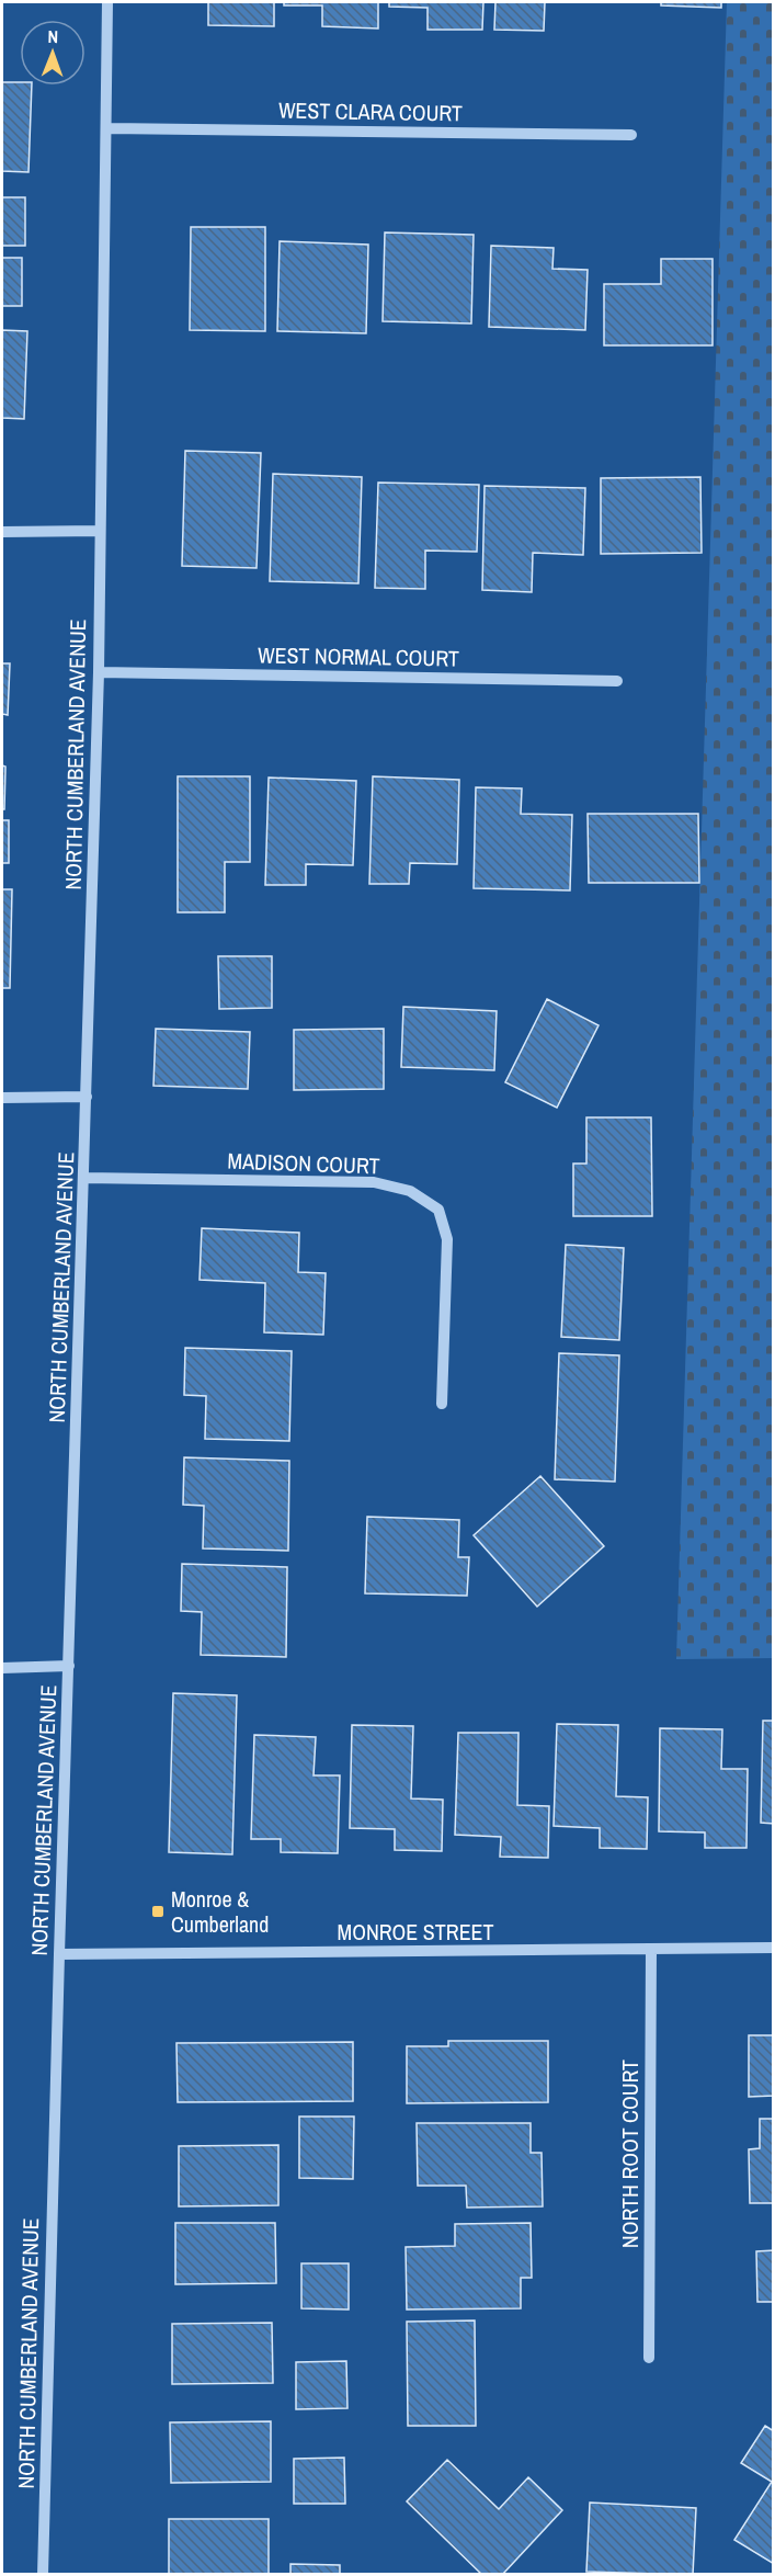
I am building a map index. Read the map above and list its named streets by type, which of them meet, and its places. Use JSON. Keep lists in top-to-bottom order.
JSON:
{
  "streets": {
    "street": [
      "WEST CLARA COURT",
      "WEST NORMAL COURT",
      "NORTH CUMBERLAND AVENUE",
      "MADISON COURT",
      "MONROE STREET",
      "NORTH ROOT COURT"
    ]
  },
  "crossings": [
    ["WEST CLARA COURT", "NORTH CUMBERLAND AVENUE"],
    ["WEST NORMAL COURT", "NORTH CUMBERLAND AVENUE"],
    ["NORTH CUMBERLAND AVENUE", "MADISON COURT"],
    ["NORTH CUMBERLAND AVENUE", "MONROE STREET"],
    ["MONROE STREET", "NORTH ROOT COURT"]
  ],
  "places": {
    "transit": ["Monroe & Cumberland"]
  },
  "north": "top"
}
